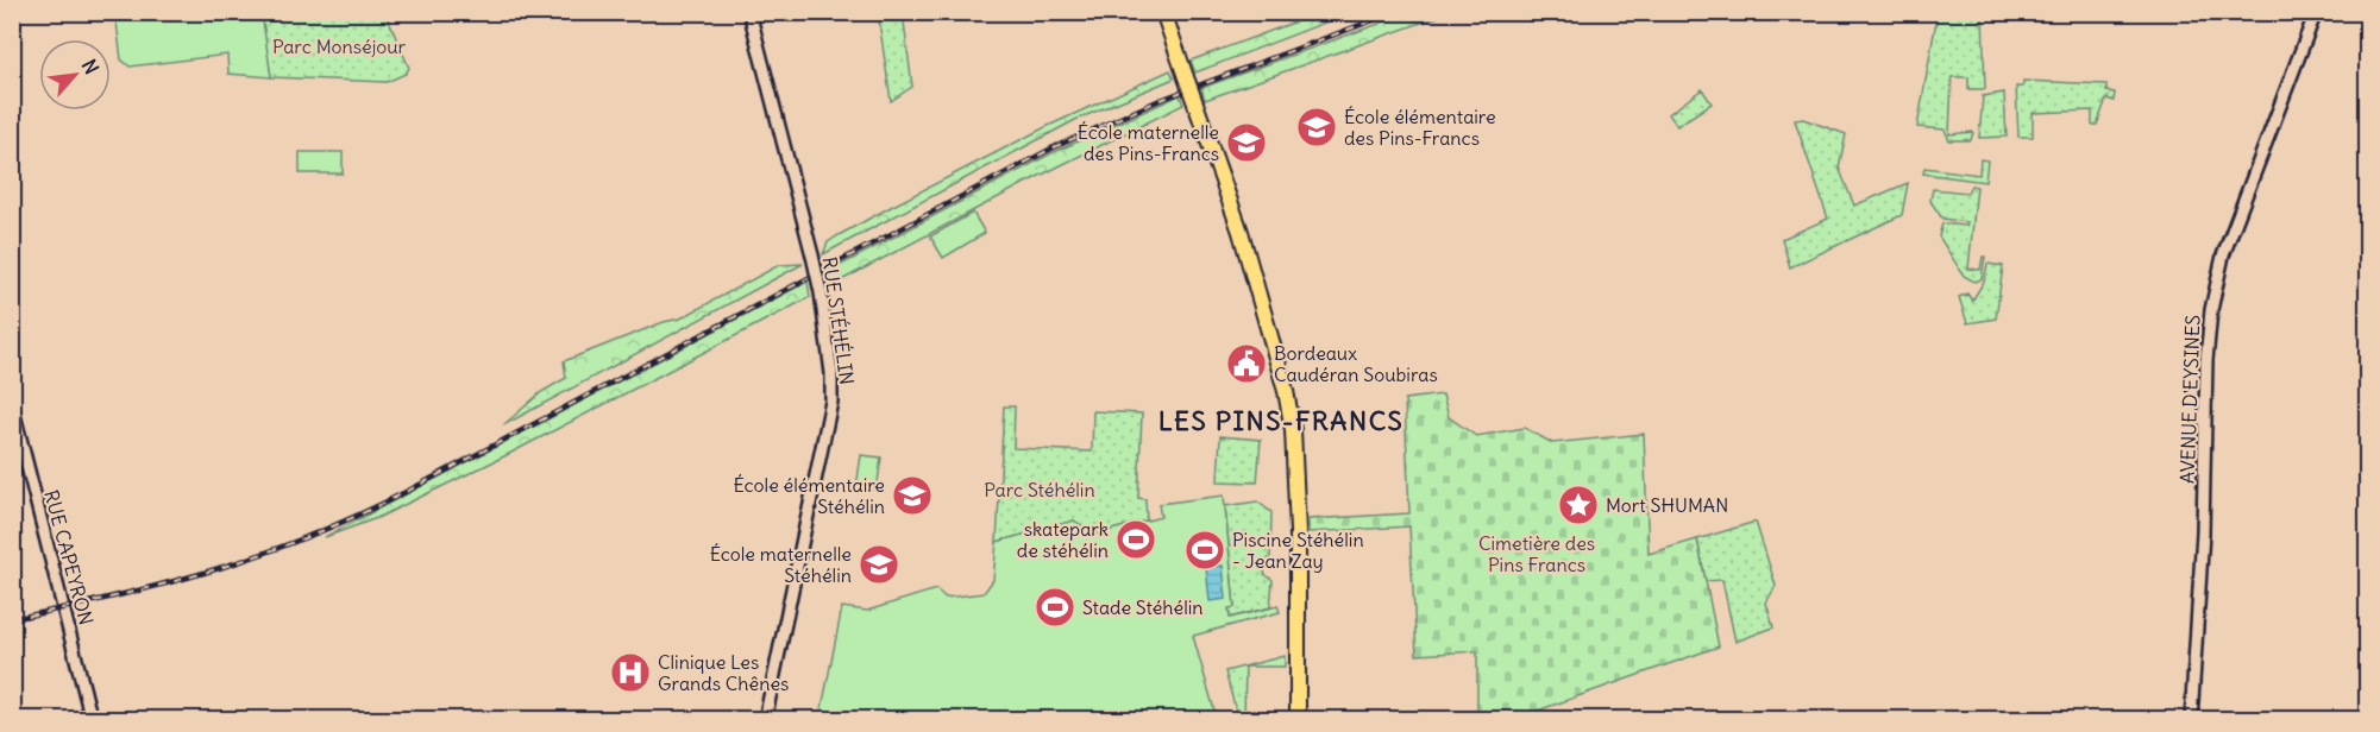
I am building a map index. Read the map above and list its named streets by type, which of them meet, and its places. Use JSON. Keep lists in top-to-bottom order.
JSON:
{
  "streets": {
    "street": ["RUE STÉHÉLIN", "AVENUE D'EYSINES", "RUE CAPEYRON"]
  },
  "districts": ["LES PINS-FRANCS"],
  "parks": ["Parc Monséjour", "Parc Stéhélin", "Cimetière des Pins Francs"],
  "places": {
    "school or university": [
      "École élémentaire des Pins-Francs",
      "École maternelle des Pins-Francs",
      "École élémentaire Stéhélin",
      "École maternelle Stéhélin"
    ],
    "public building": ["Bordeaux Caudéran Soubiras"],
    "place": ["Mort SHUMAN"],
    "sports": ["skatepark de stéhélin", "Piscine Stéhélin - Jean Zay", "Stade Stéhélin"],
    "hospital": ["Clinique Les Grands Chênes"]
  },
  "north": "top right"
}
